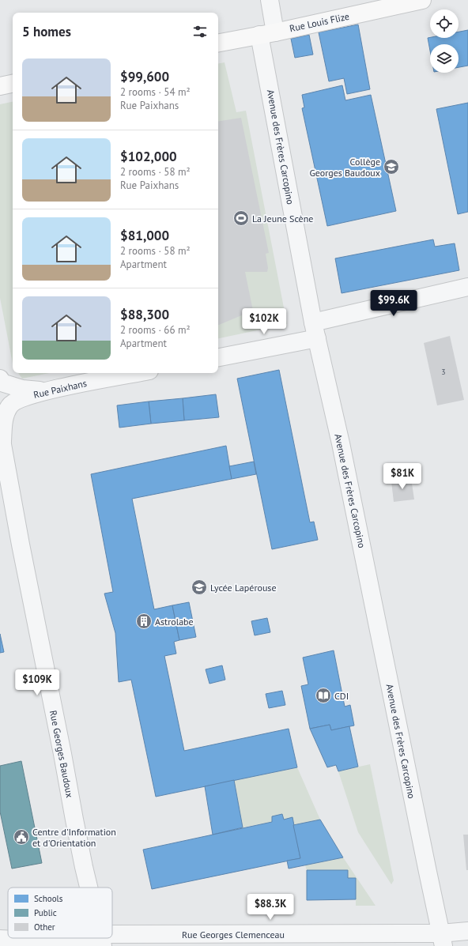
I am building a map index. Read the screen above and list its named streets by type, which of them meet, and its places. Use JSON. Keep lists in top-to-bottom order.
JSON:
{
  "streets": {
    "street": [
      "Rue Louis Flize",
      "Avenue des Frères Carcopino",
      "Rue Paixhans",
      "Rue Georges Baudoux",
      "Rue Georges Clemenceau"
    ]
  },
  "crossings": [
    ["Rue Louis Flize", "Avenue des Frères Carcopino"],
    ["Avenue des Frères Carcopino", "Rue Georges Clemenceau"],
    ["Rue Paixhans", "Rue Georges Baudoux"]
  ],
  "places": {
    "school or university": ["Collège Georges Baudoux", "Lycée Lapérouse"],
    "sports": ["La Jeune Scène"],
    "building": ["Astrolabe"],
    "library": ["CDI"],
    "public building": ["Centre d'Information et d'Orientation"]
  },
  "house_numbers": ["3"],
  "legend": ["Schools", "Public", "Other"],
  "page": {
    "heading": "5 homes",
    "list": [
      {
        "name": "$99,600",
        "note": "2 rooms · 54 m² · Rue Paixhans"
      },
      {
        "name": "$102,000",
        "note": "2 rooms · 58 m² · Rue Paixhans"
      },
      {
        "name": "$81,000",
        "note": "2 rooms · 58 m² · Apartment"
      },
      {
        "name": "$88,300",
        "note": "2 rooms · 66 m² · Apartment"
      }
    ],
    "price": [
      "$99.6K",
      "$102K",
      "$81K",
      "$109K",
      "$88.3K"
    ]
  }
}
